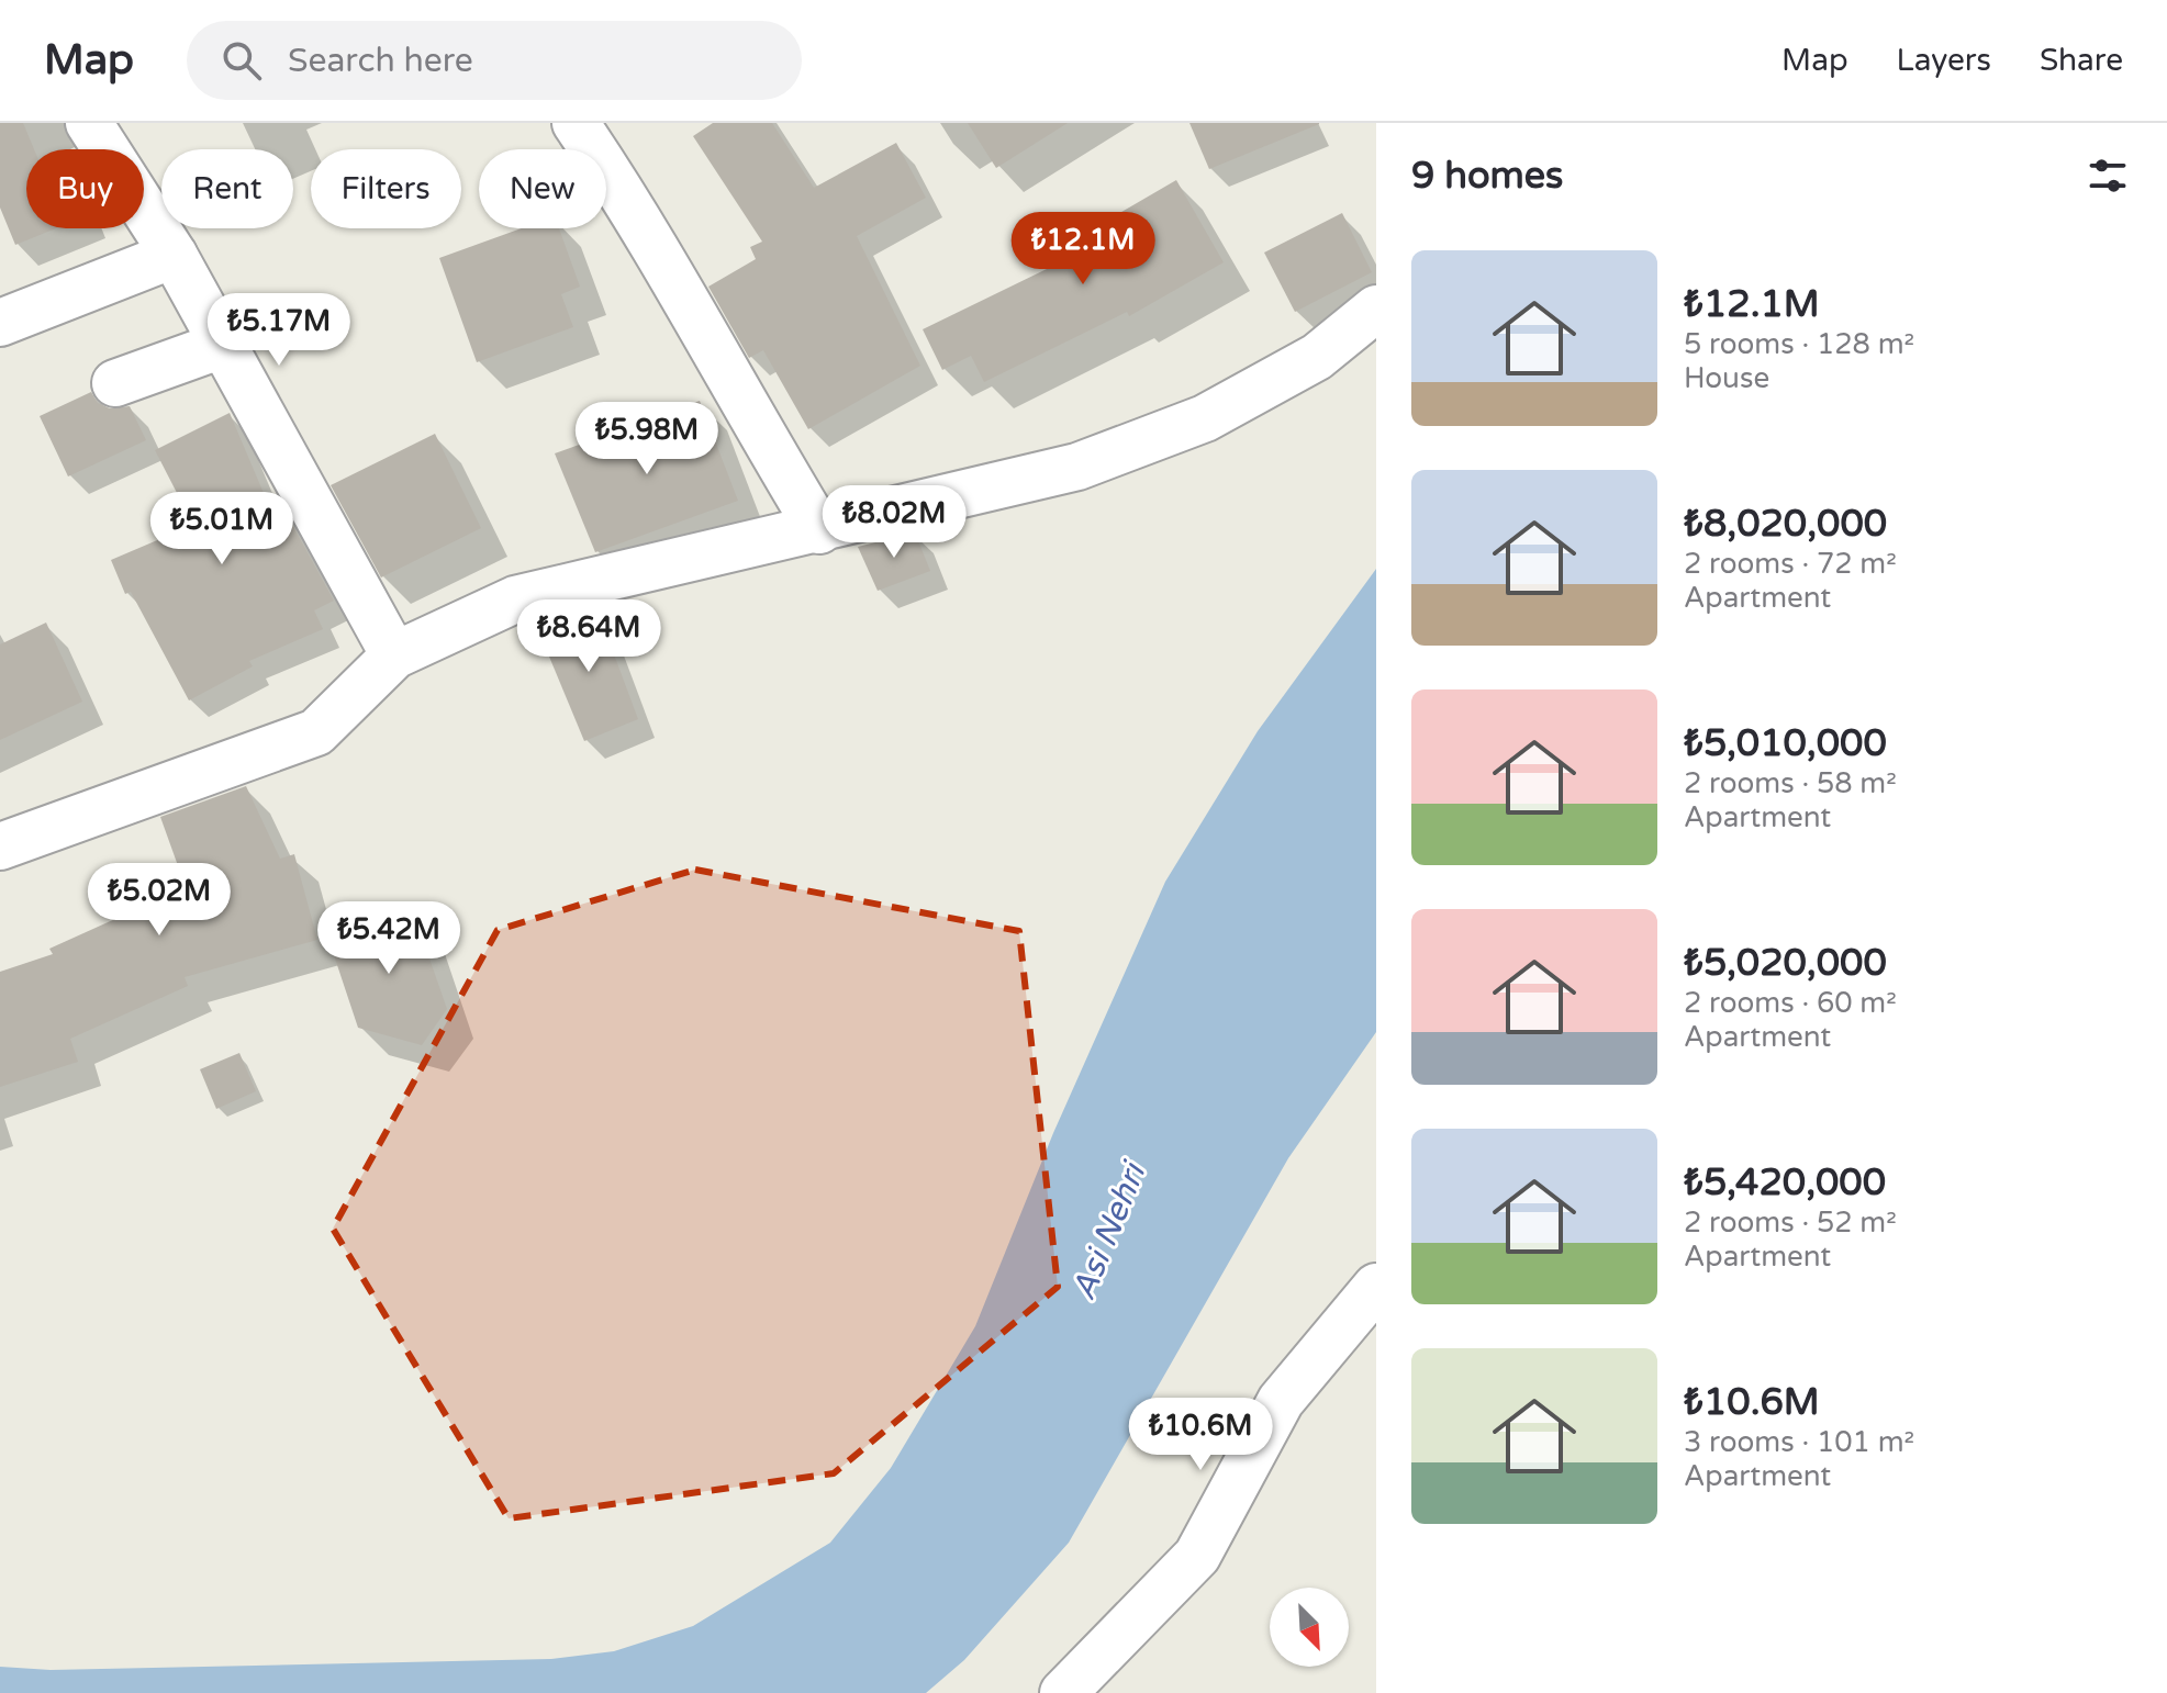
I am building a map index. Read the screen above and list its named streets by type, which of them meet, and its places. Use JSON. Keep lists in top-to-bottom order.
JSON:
{
  "water": ["Asi Nehri"],
  "north": "bottom right",
  "page": {
    "header": "Map",
    "search": "Search here",
    "nav": ["Map", "Layers", "Share"],
    "heading": "9 homes",
    "chip": [
      "Buy",
      "Rent",
      "Filters",
      "New"
    ],
    "price": [
      "₺12.1M",
      "₺5.17M",
      "₺5.98M",
      "₺8.02M",
      "₺5.01M",
      "₺8.64M",
      "₺5.02M",
      "₺5.42M",
      "₺10.6M"
    ],
    "list": [
      {
        "name": "₺12.1M",
        "note": "5 rooms · 128 m² · House"
      },
      {
        "name": "₺8,020,000",
        "note": "2 rooms · 72 m² · Apartment"
      },
      {
        "name": "₺5,010,000",
        "note": "2 rooms · 58 m² · Apartment"
      },
      {
        "name": "₺5,020,000",
        "note": "2 rooms · 60 m² · Apartment"
      },
      {
        "name": "₺5,420,000",
        "note": "2 rooms · 52 m² · Apartment"
      },
      {
        "name": "₺10.6M",
        "note": "3 rooms · 101 m² · Apartment"
      }
    ]
  }
}
